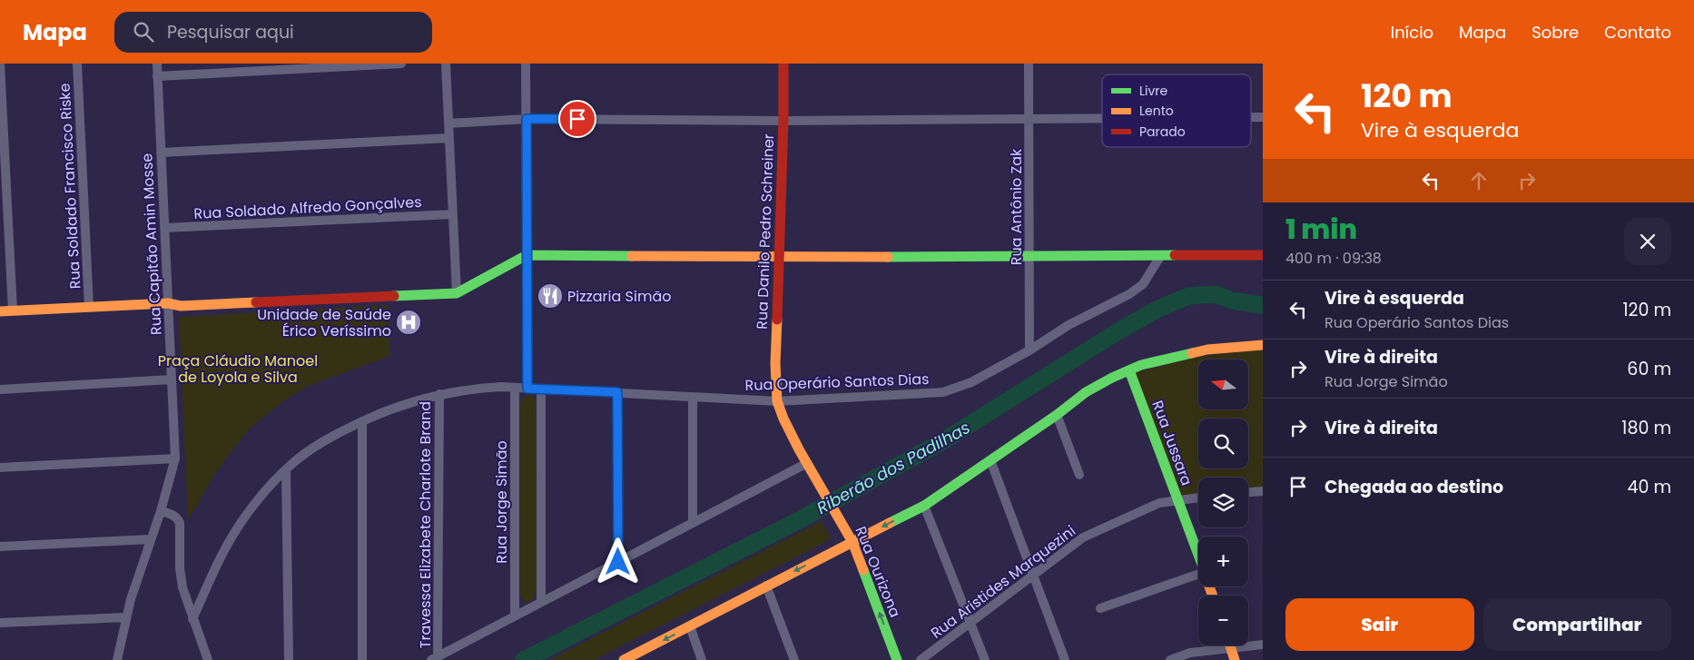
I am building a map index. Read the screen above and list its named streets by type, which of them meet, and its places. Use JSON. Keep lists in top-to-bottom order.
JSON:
{
  "streets": {
    "street": [
      "Rua Soldado Francisco Riske",
      "Rua Antônio Zak",
      "Rua Soldado Alfredo Gonçalves",
      "Rua Danilo Pedro Schreiner",
      "Rua Capitão Amin Mosse",
      "Rua Operário Santos Dias",
      "Rua Jussara",
      "Rua Jorge Simão",
      "Travessa Elizabete Charlote Brand",
      "Rua Ourizona",
      "Rua Aristides Marquezini"
    ]
  },
  "crossings": [
    ["Rua Antônio Zak", "Rua Operário Santos Dias"],
    ["Rua Soldado Alfredo Gonçalves", "Rua Capitão Amin Mosse"],
    ["Rua Danilo Pedro Schreiner", "Rua Operário Santos Dias"],
    ["Rua Danilo Pedro Schreiner", "Rua Ourizona"],
    ["Rua Operário Santos Dias", "Rua Jorge Simão"],
    ["Rua Operário Santos Dias", "Travessa Elizabete Charlote Brand"],
    ["Rua Operário Santos Dias", "Rua Ourizona"],
    ["Rua Jussara", "Rua Aristides Marquezini"]
  ],
  "water": ["Riberão dos Padilhas"],
  "parks": ["Praça Cláudio Manoel de Loyola e Silva"],
  "places": {
    "restaurant": ["Pizzaria Simão"],
    "hospital": ["Unidade de Saúde Érico Veríssimo"]
  },
  "legend": ["Livre", "Lento", "Parado"],
  "north": "left",
  "page": {
    "header": "Mapa",
    "search": "Pesquisar aqui",
    "nav": [
      "Início",
      "Mapa",
      "Sobre",
      "Contato"
    ],
    "turn": ["120 m", "Vire à esquerda"],
    "heading": ["1 min", "400 m · 09:38"],
    "list": [
      {
        "name": "Vire à esquerda",
        "note": "Rua Operário Santos Dias",
        "value": "120 m"
      },
      {
        "name": "Vire à direita",
        "note": "Rua Jorge Simão",
        "value": "60 m"
      },
      {
        "name": "Vire à direita",
        "value": "180 m"
      },
      {
        "name": "Chegada ao destino",
        "value": "40 m"
      }
    ],
    "map_buttons": ["+", "−"],
    "buttons": ["Sair", "Compartilhar"]
  }
}
